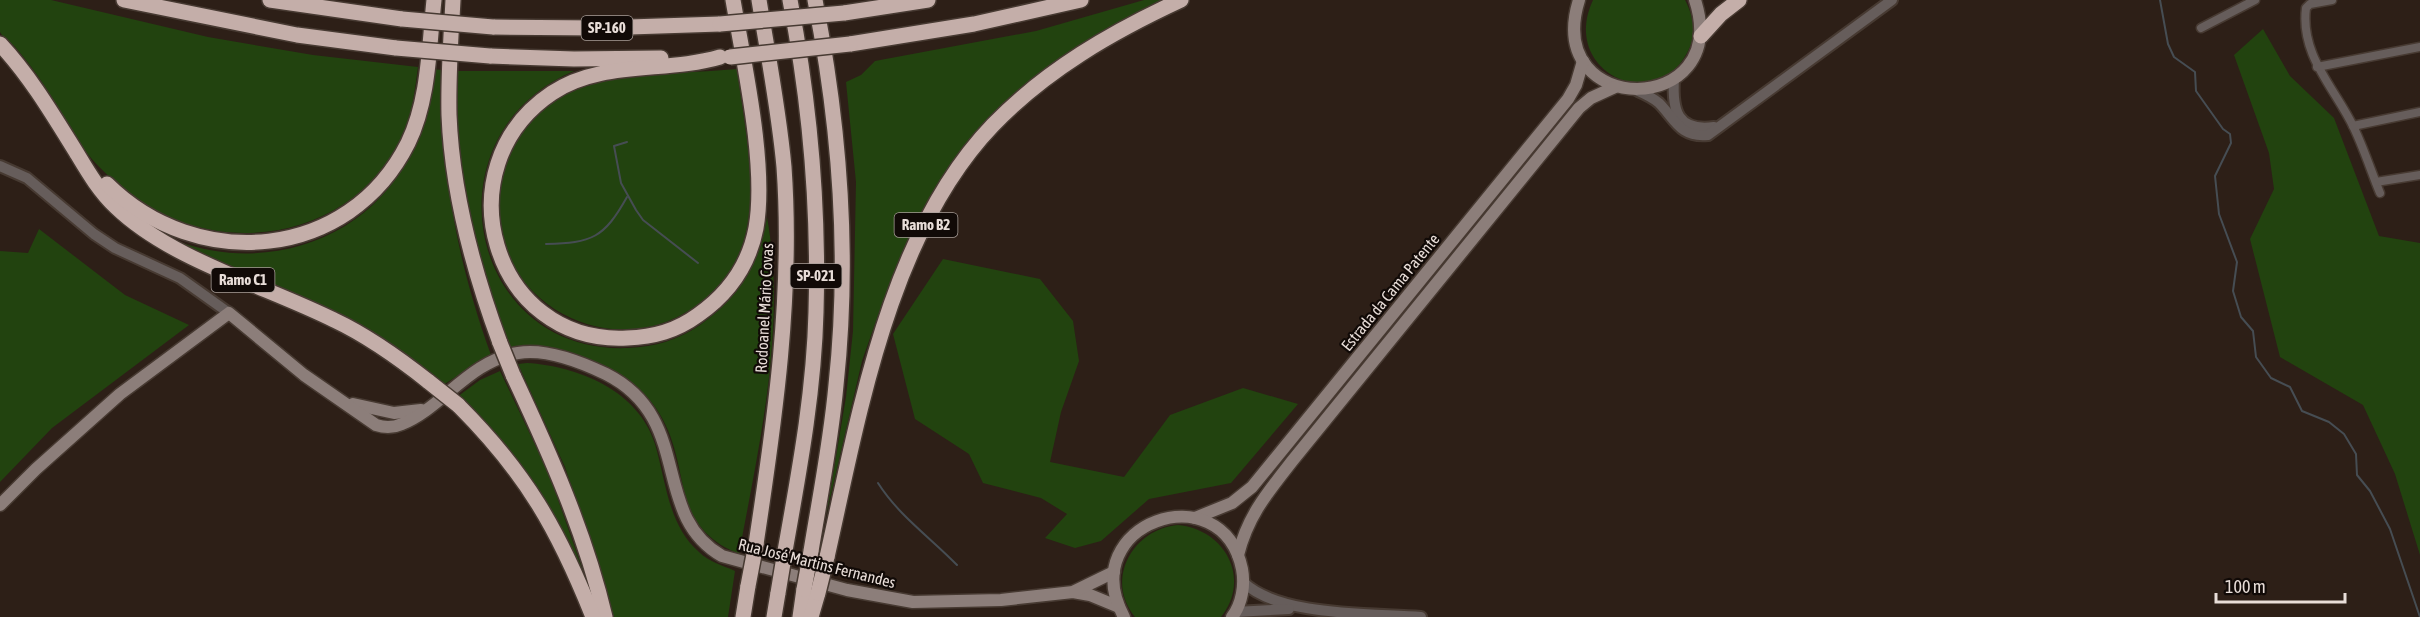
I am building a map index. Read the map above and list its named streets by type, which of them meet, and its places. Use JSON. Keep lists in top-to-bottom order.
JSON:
{
  "streets": {
    "highway": [
      "SP-160",
      "Ramo B2",
      "SP-021",
      "Ramo C1",
      "Rodoanel Mário Covas"
    ],
    "main road": ["Estrada da Cama Patente", "Rua José Martins Fernandes"]
  },
  "scale_bar": "100 m"
}
